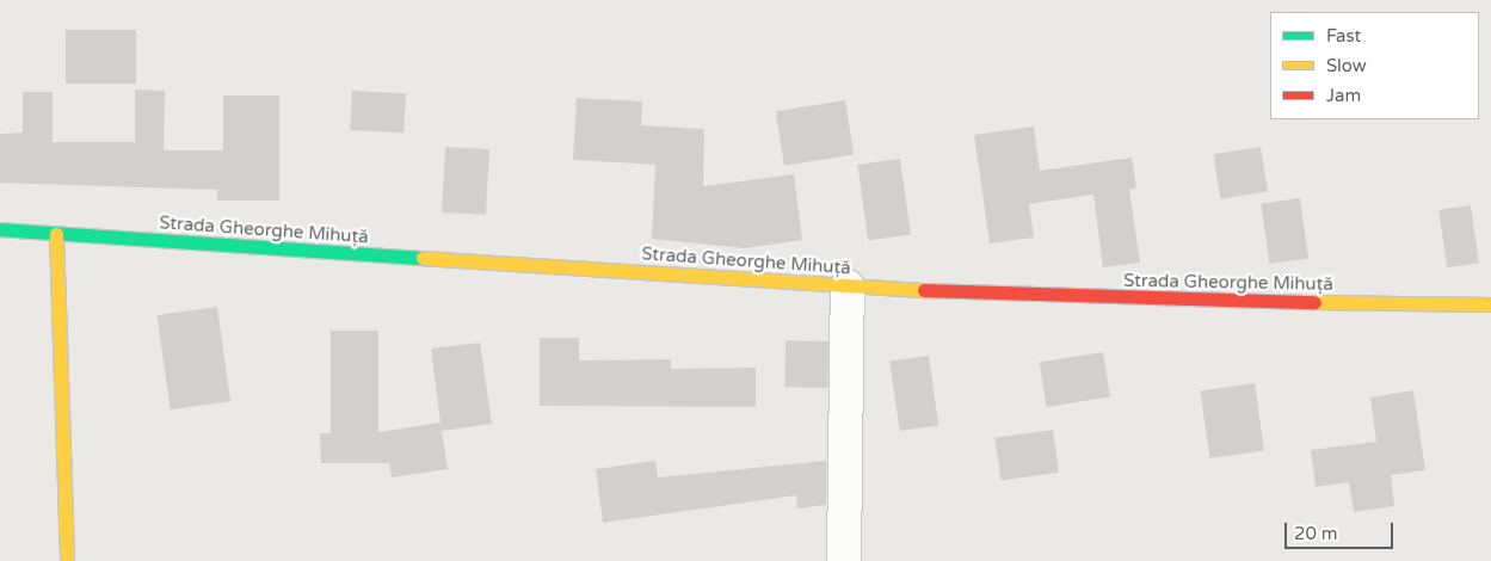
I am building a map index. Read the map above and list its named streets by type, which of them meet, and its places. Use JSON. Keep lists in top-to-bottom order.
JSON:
{
  "streets": {
    "street": ["Strada Gheorghe Mihuță"]
  },
  "legend": ["Fast", "Slow", "Jam"],
  "scale_bar": "20 m"
}
